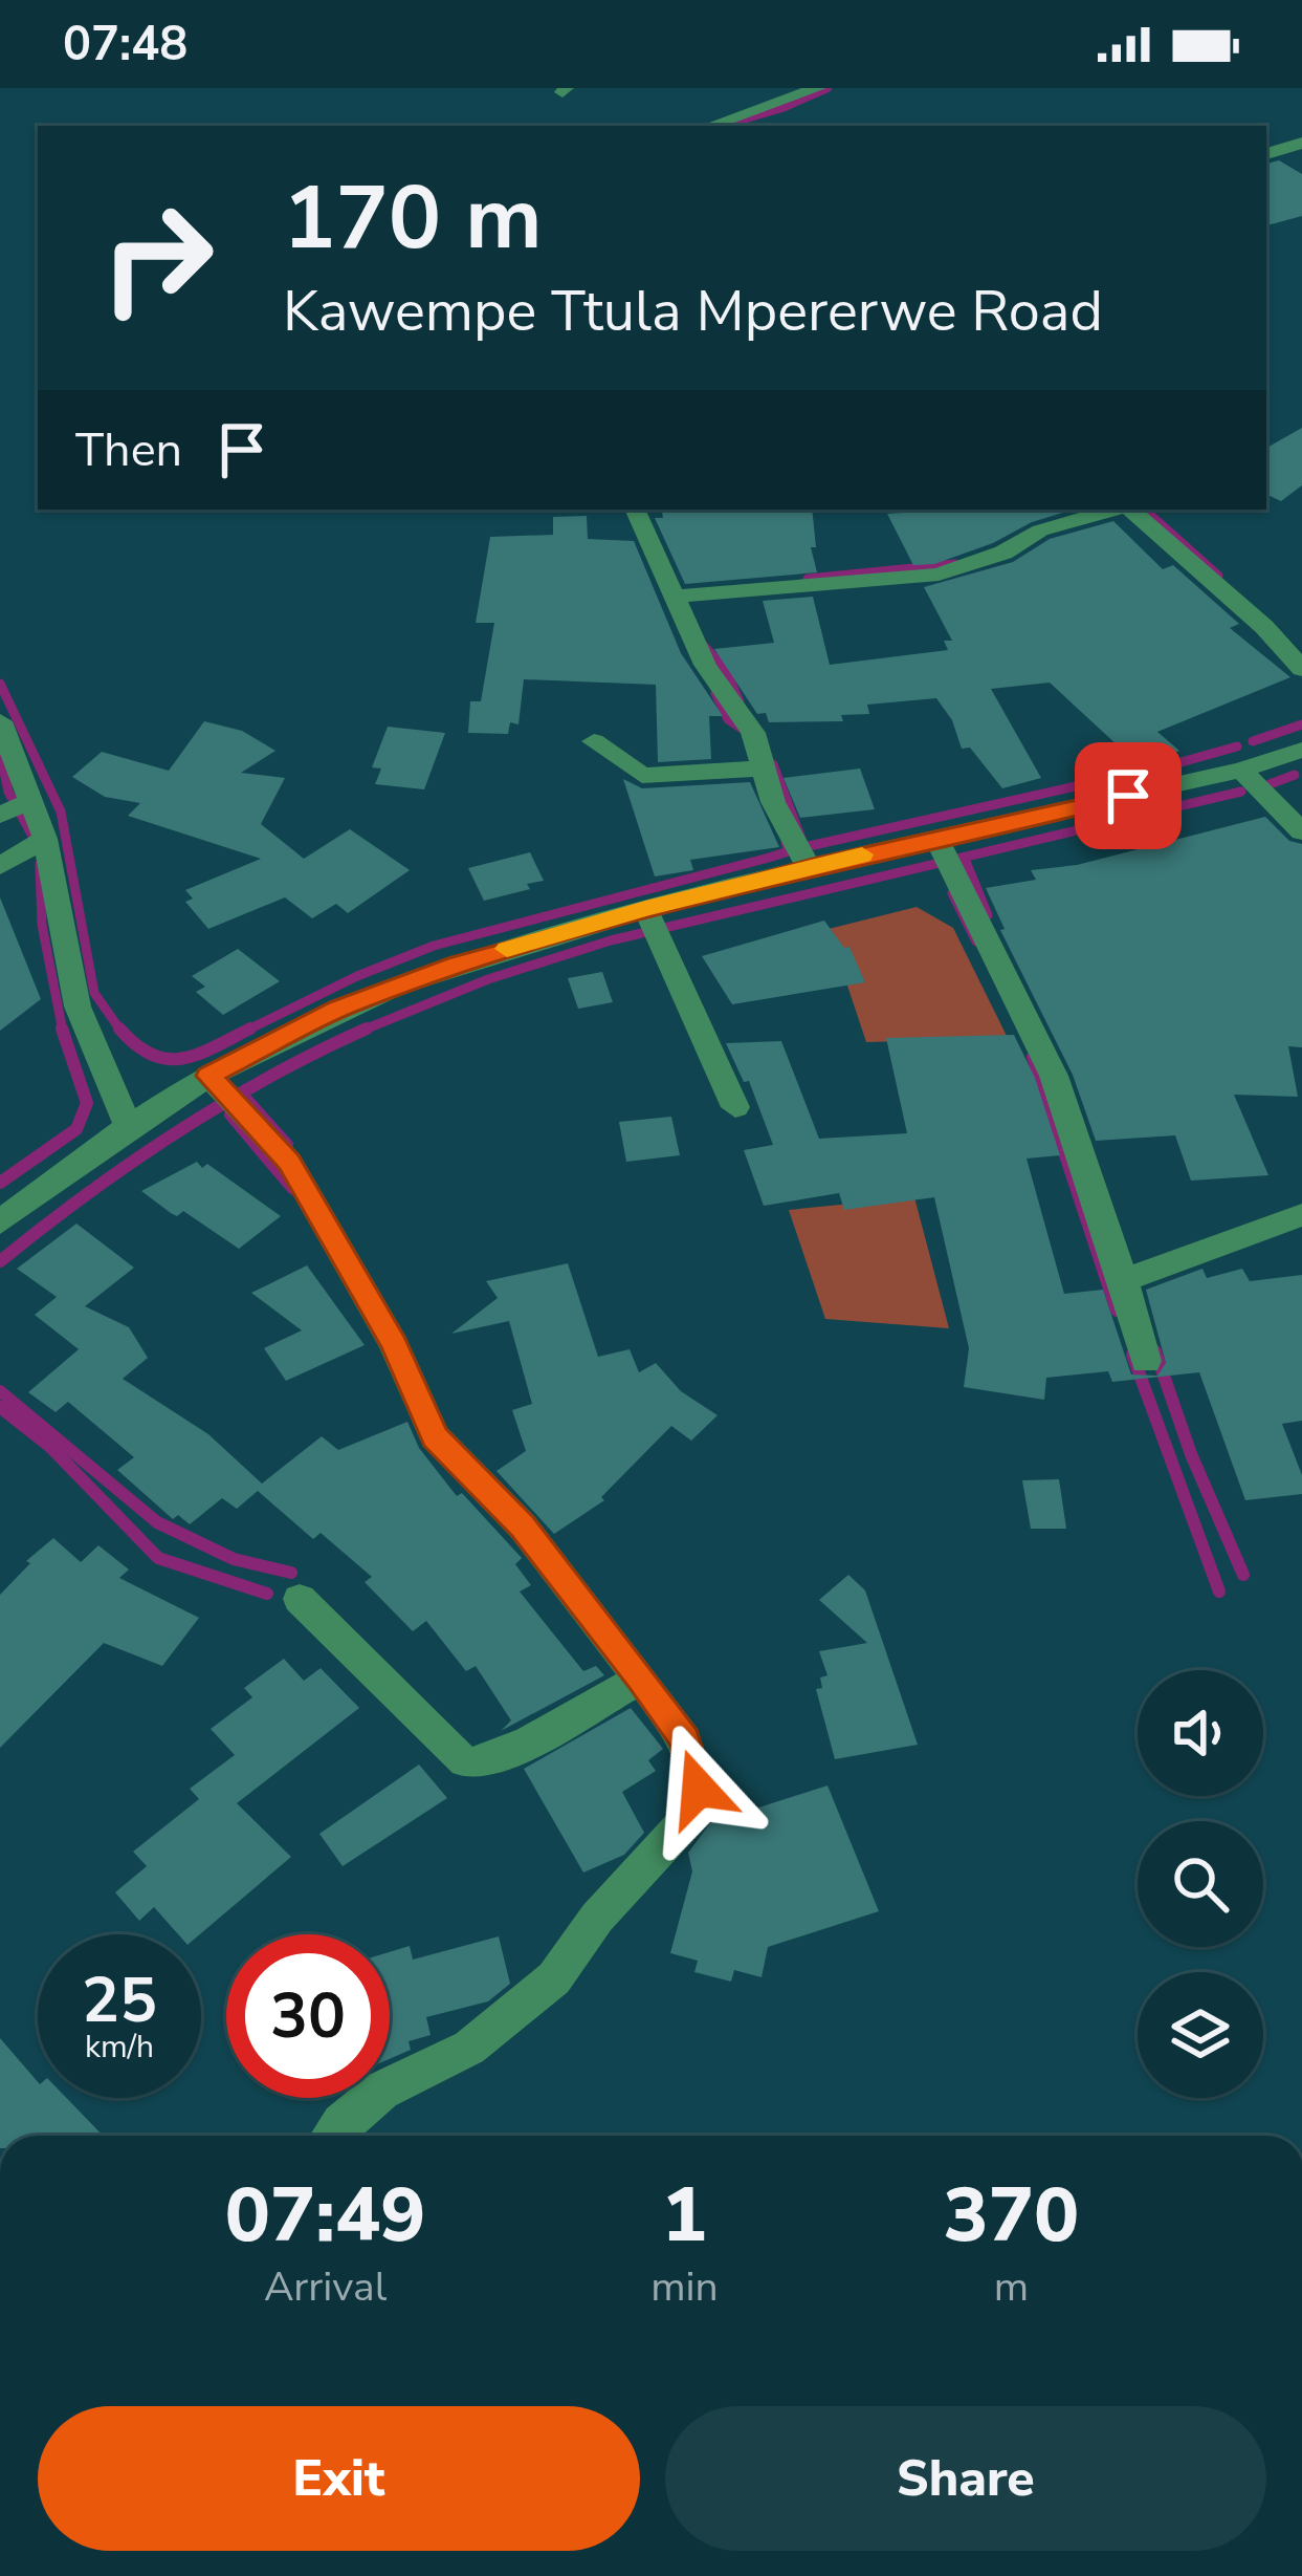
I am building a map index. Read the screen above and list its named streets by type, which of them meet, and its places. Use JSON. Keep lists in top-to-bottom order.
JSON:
{
  "page": {
    "status": "07:48",
    "turn": ["170 m", "Kawempe Ttula Mpererwe Road"],
    "then": "Then",
    "speed": "25 km/h",
    "limit": "30",
    "eta": [
      "07:49",
      "Arrival",
      "1",
      "min",
      "370",
      "m"
    ],
    "buttons": ["Exit", "Share"]
  }
}
